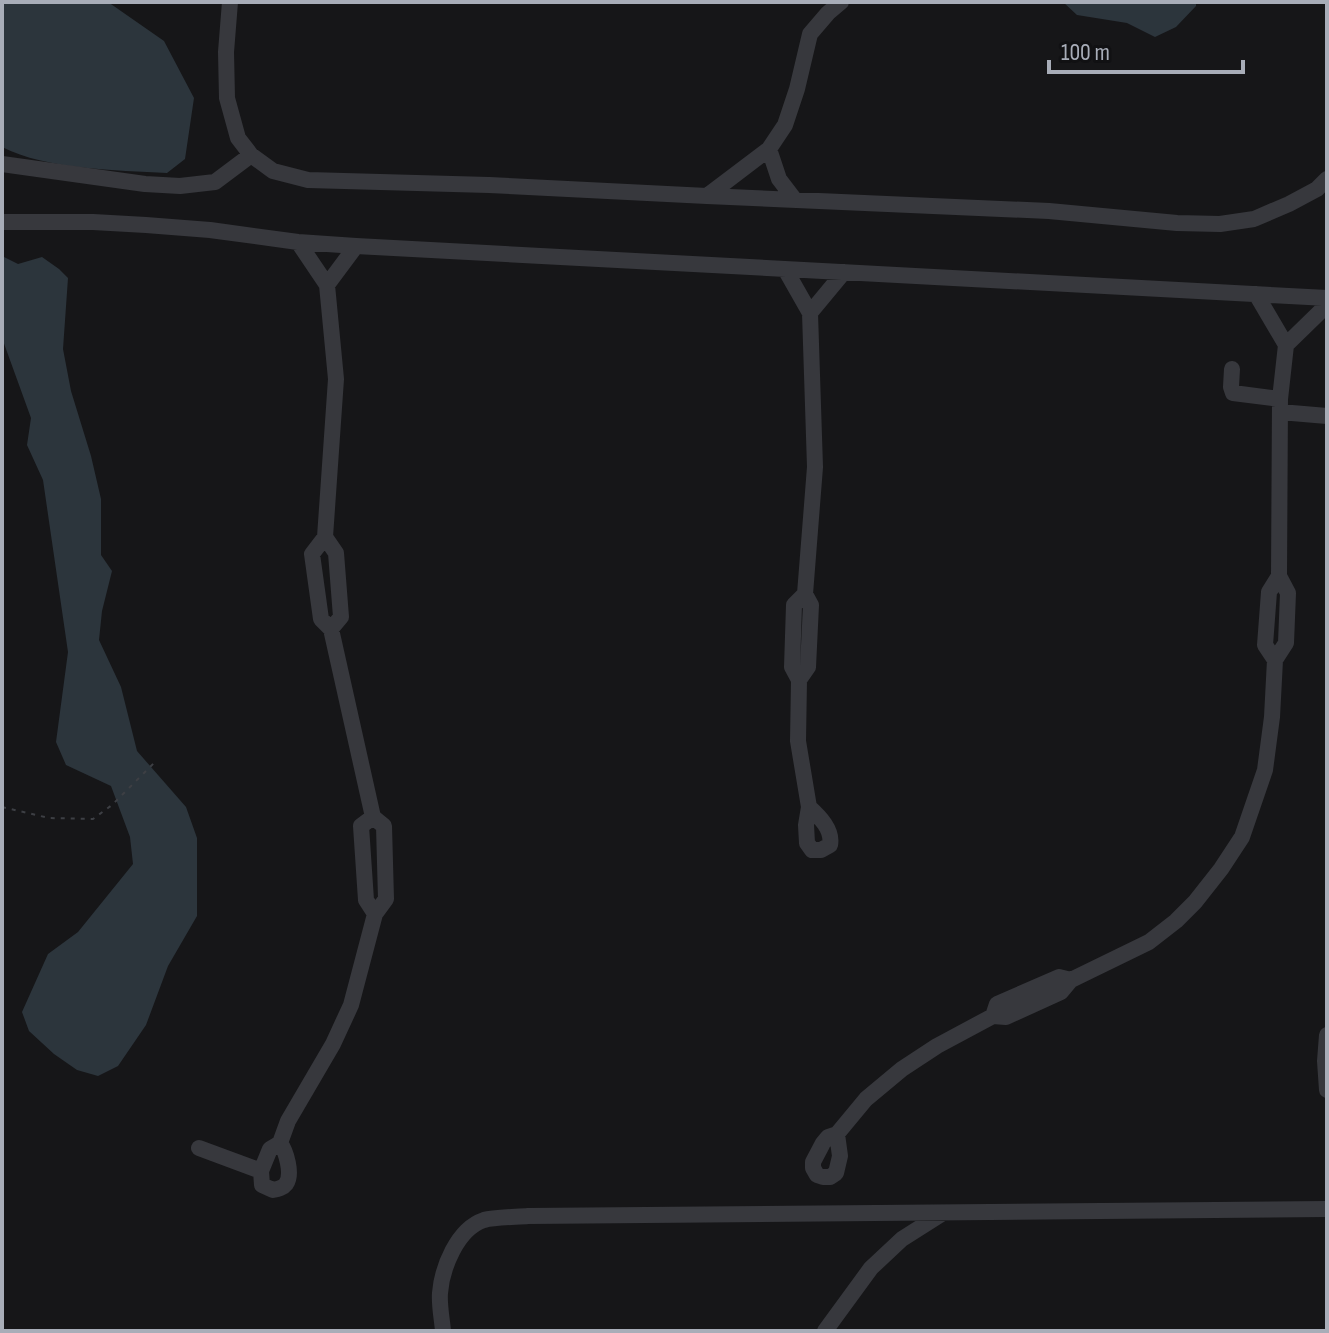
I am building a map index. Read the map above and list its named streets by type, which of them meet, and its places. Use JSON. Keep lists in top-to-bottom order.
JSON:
{
  "scale_bar": "100 m"
}
